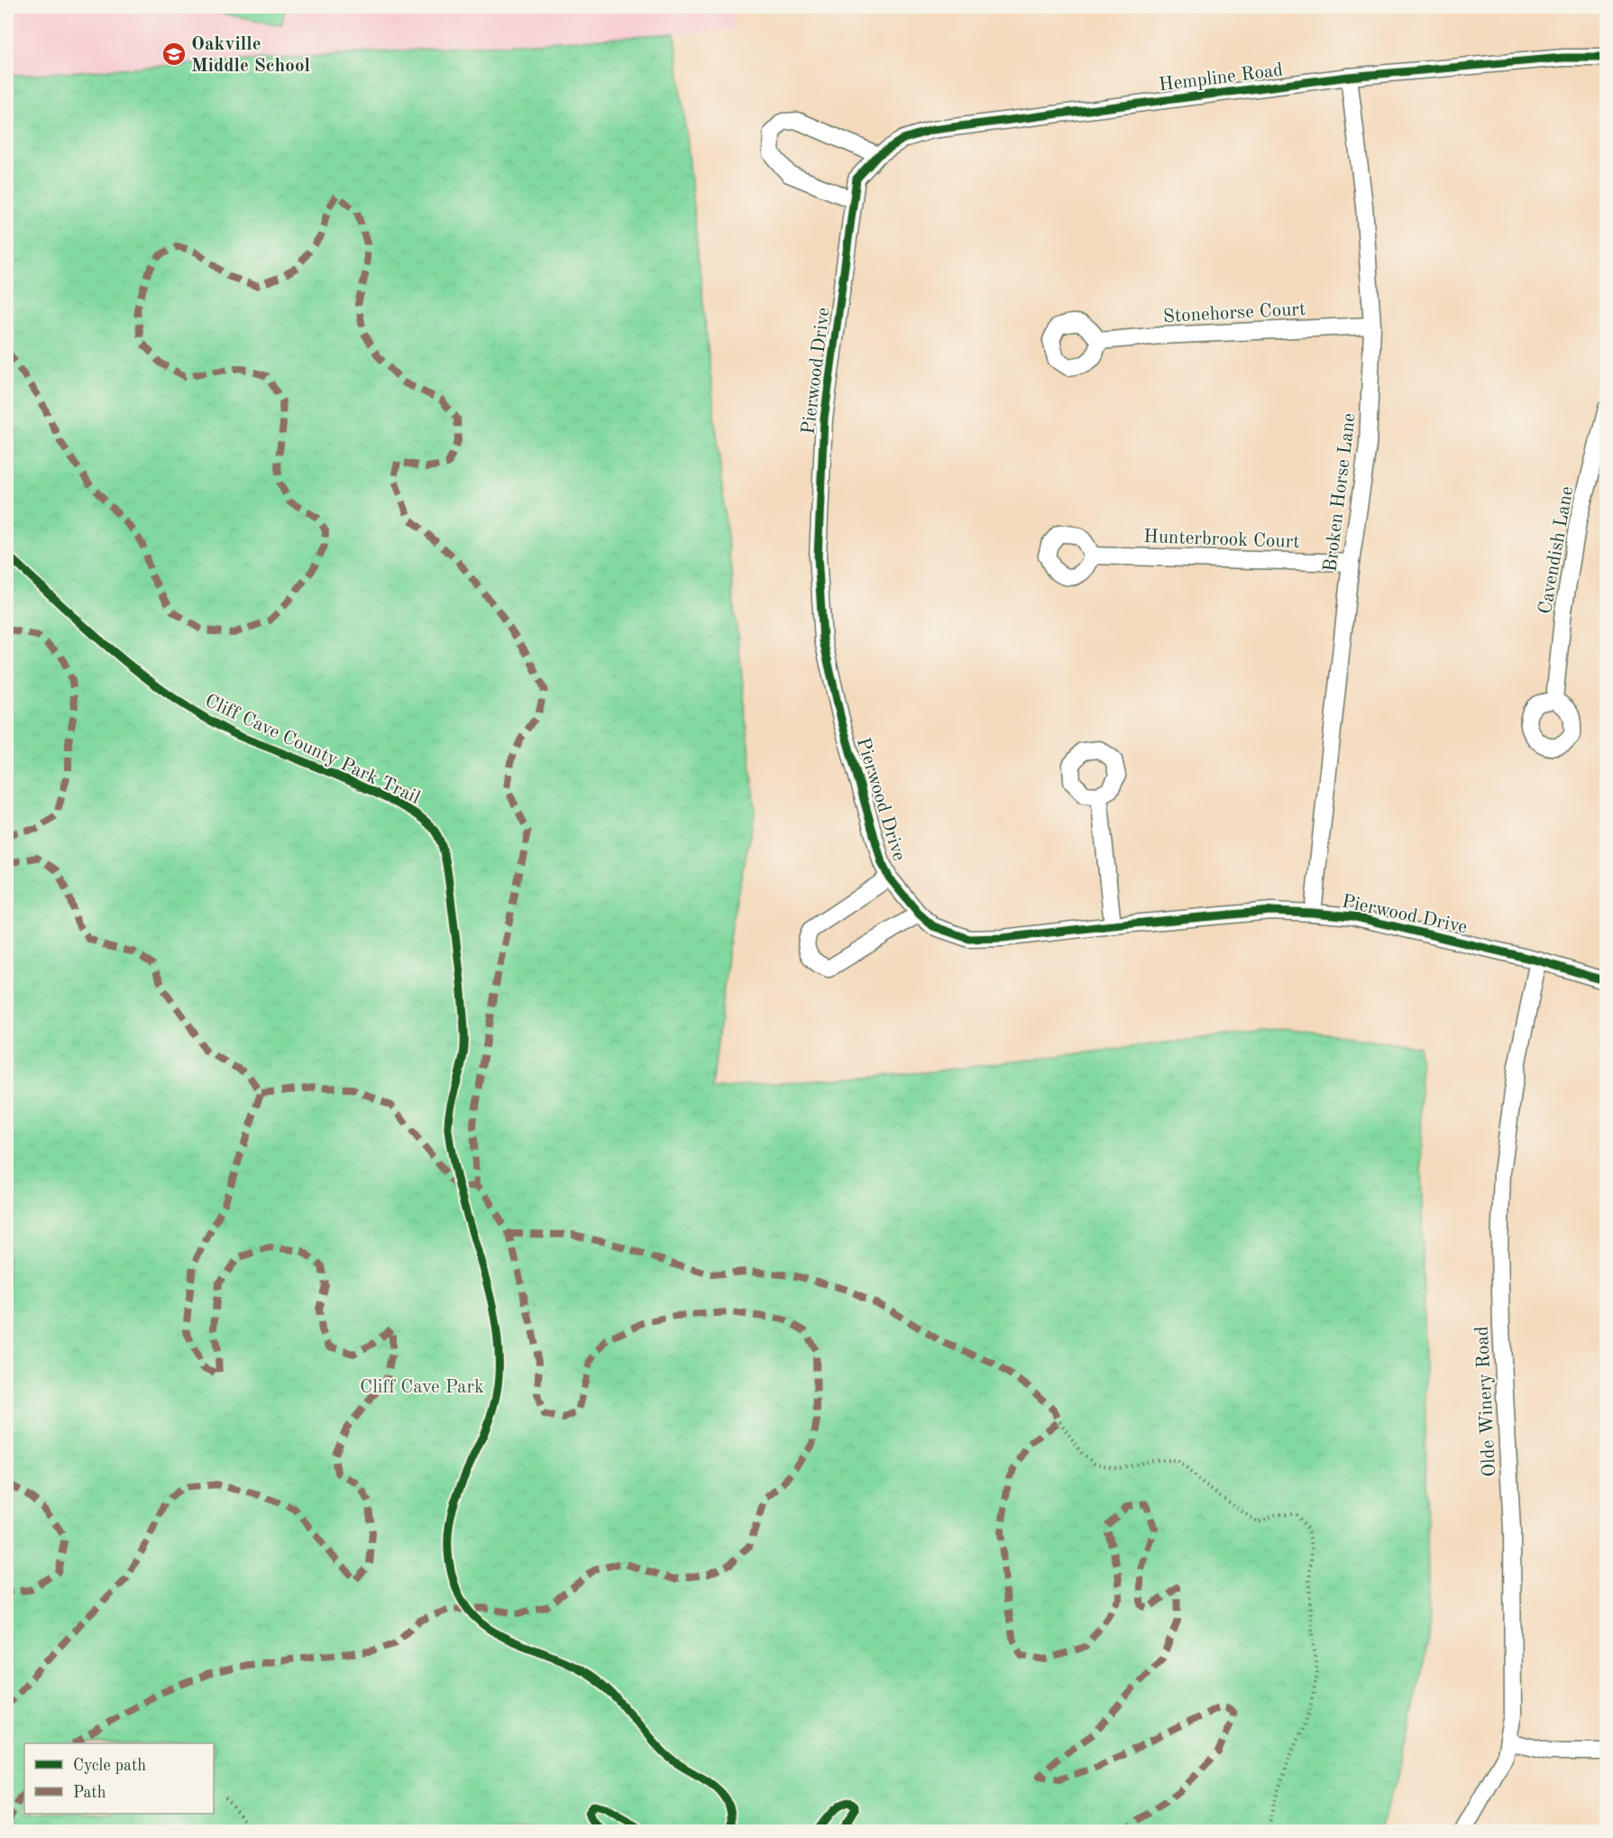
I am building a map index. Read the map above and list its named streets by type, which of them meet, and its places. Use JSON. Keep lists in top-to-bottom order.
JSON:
{
  "streets": {
    "street": [
      "Hempline Road",
      "Stonehorse Court",
      "Pierwood Drive",
      "Broken Horse Lane",
      "Hunterbrook Court",
      "Cavendish Lane",
      "Olde Winery Road"
    ],
    "cycle path": ["Cliff Cave County Park Trail"]
  },
  "crossings": [
    ["Hempline Road", "Pierwood Drive"],
    ["Hempline Road", "Broken Horse Lane"],
    ["Stonehorse Court", "Broken Horse Lane"],
    ["Pierwood Drive", "Broken Horse Lane"],
    ["Pierwood Drive", "Olde Winery Road"],
    ["Broken Horse Lane", "Hunterbrook Court"]
  ],
  "parks": ["Cliff Cave Park"],
  "places": {
    "school or university": ["Oakville Middle School"]
  },
  "legend": ["Cycle path", "Path"]
}
